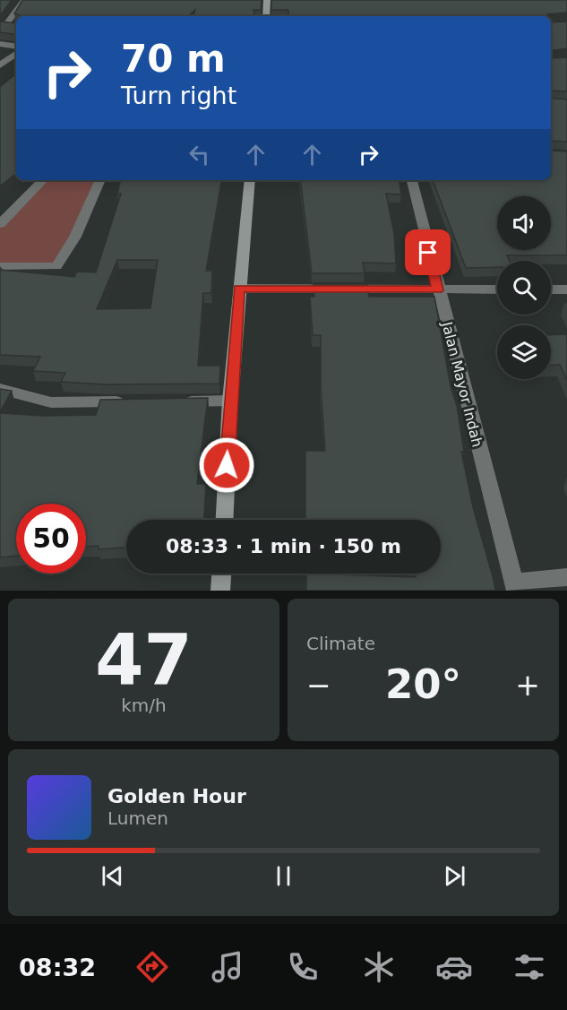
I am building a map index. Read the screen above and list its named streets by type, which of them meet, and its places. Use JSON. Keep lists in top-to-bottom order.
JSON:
{
  "streets": {
    "street": ["Jalan Mayor Indah"]
  },
  "page": {
    "turn": ["70 m", "Turn right"],
    "limit": "50",
    "trip": "08:33 · 1 min · 150 m",
    "tile": [
      ["47", "km/h"],
      "Climate"
    ],
    "heat": ["−", "20°", "+"],
    "song": ["Golden Hour", "Lumen"],
    "tabs": "08:32"
  }
}
